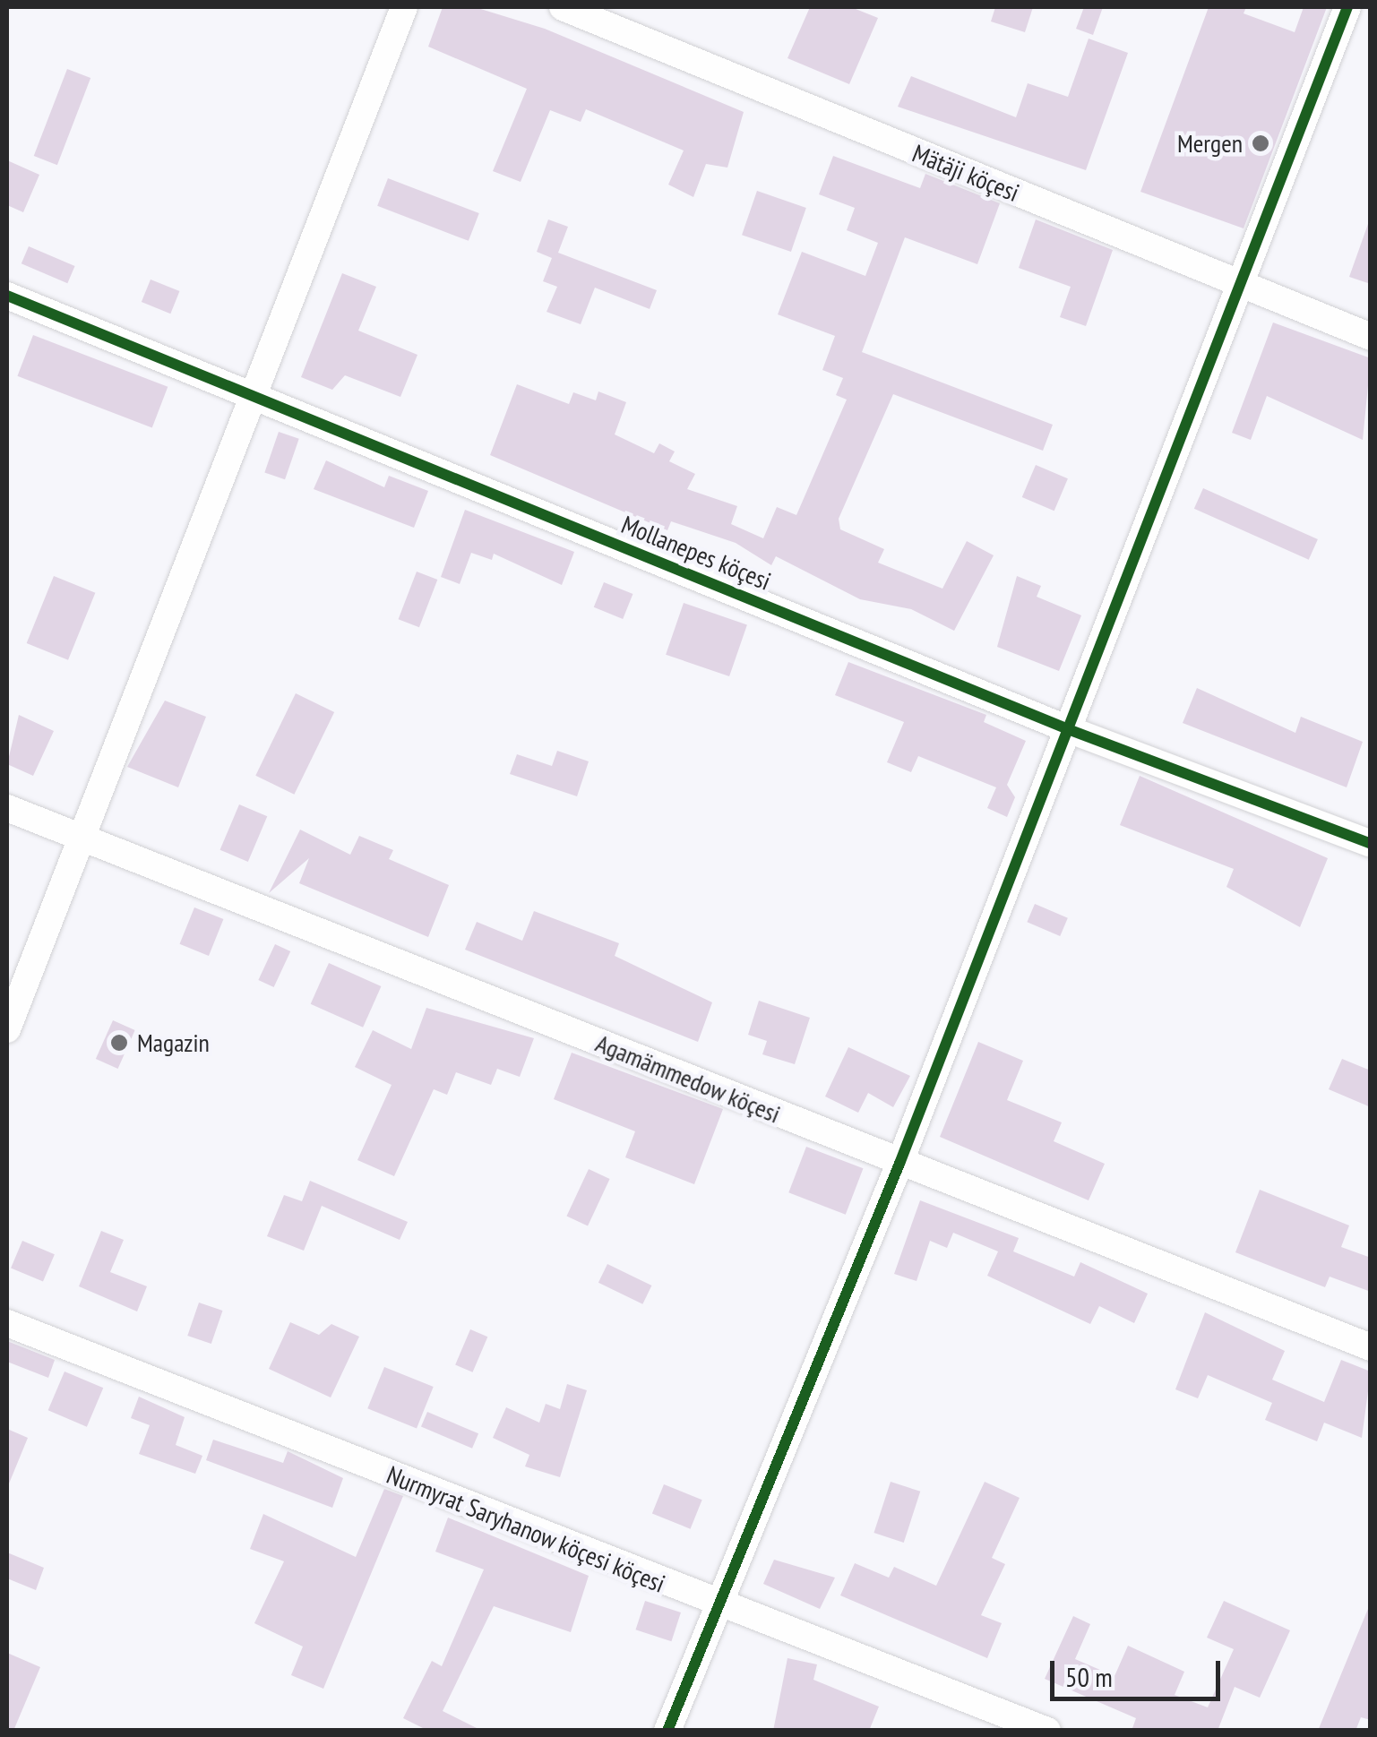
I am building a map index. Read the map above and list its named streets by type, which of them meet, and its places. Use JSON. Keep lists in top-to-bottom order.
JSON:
{
  "streets": {
    "street": [
      "Mätäji köçesi",
      "Mollanepes köçesi",
      "Agamämmedow köçesi",
      "Nurmyrat Saryhanow köçesi köçesi"
    ]
  },
  "places": ["Mergen", "Magazin"],
  "scale_bar": "50 m"
}
